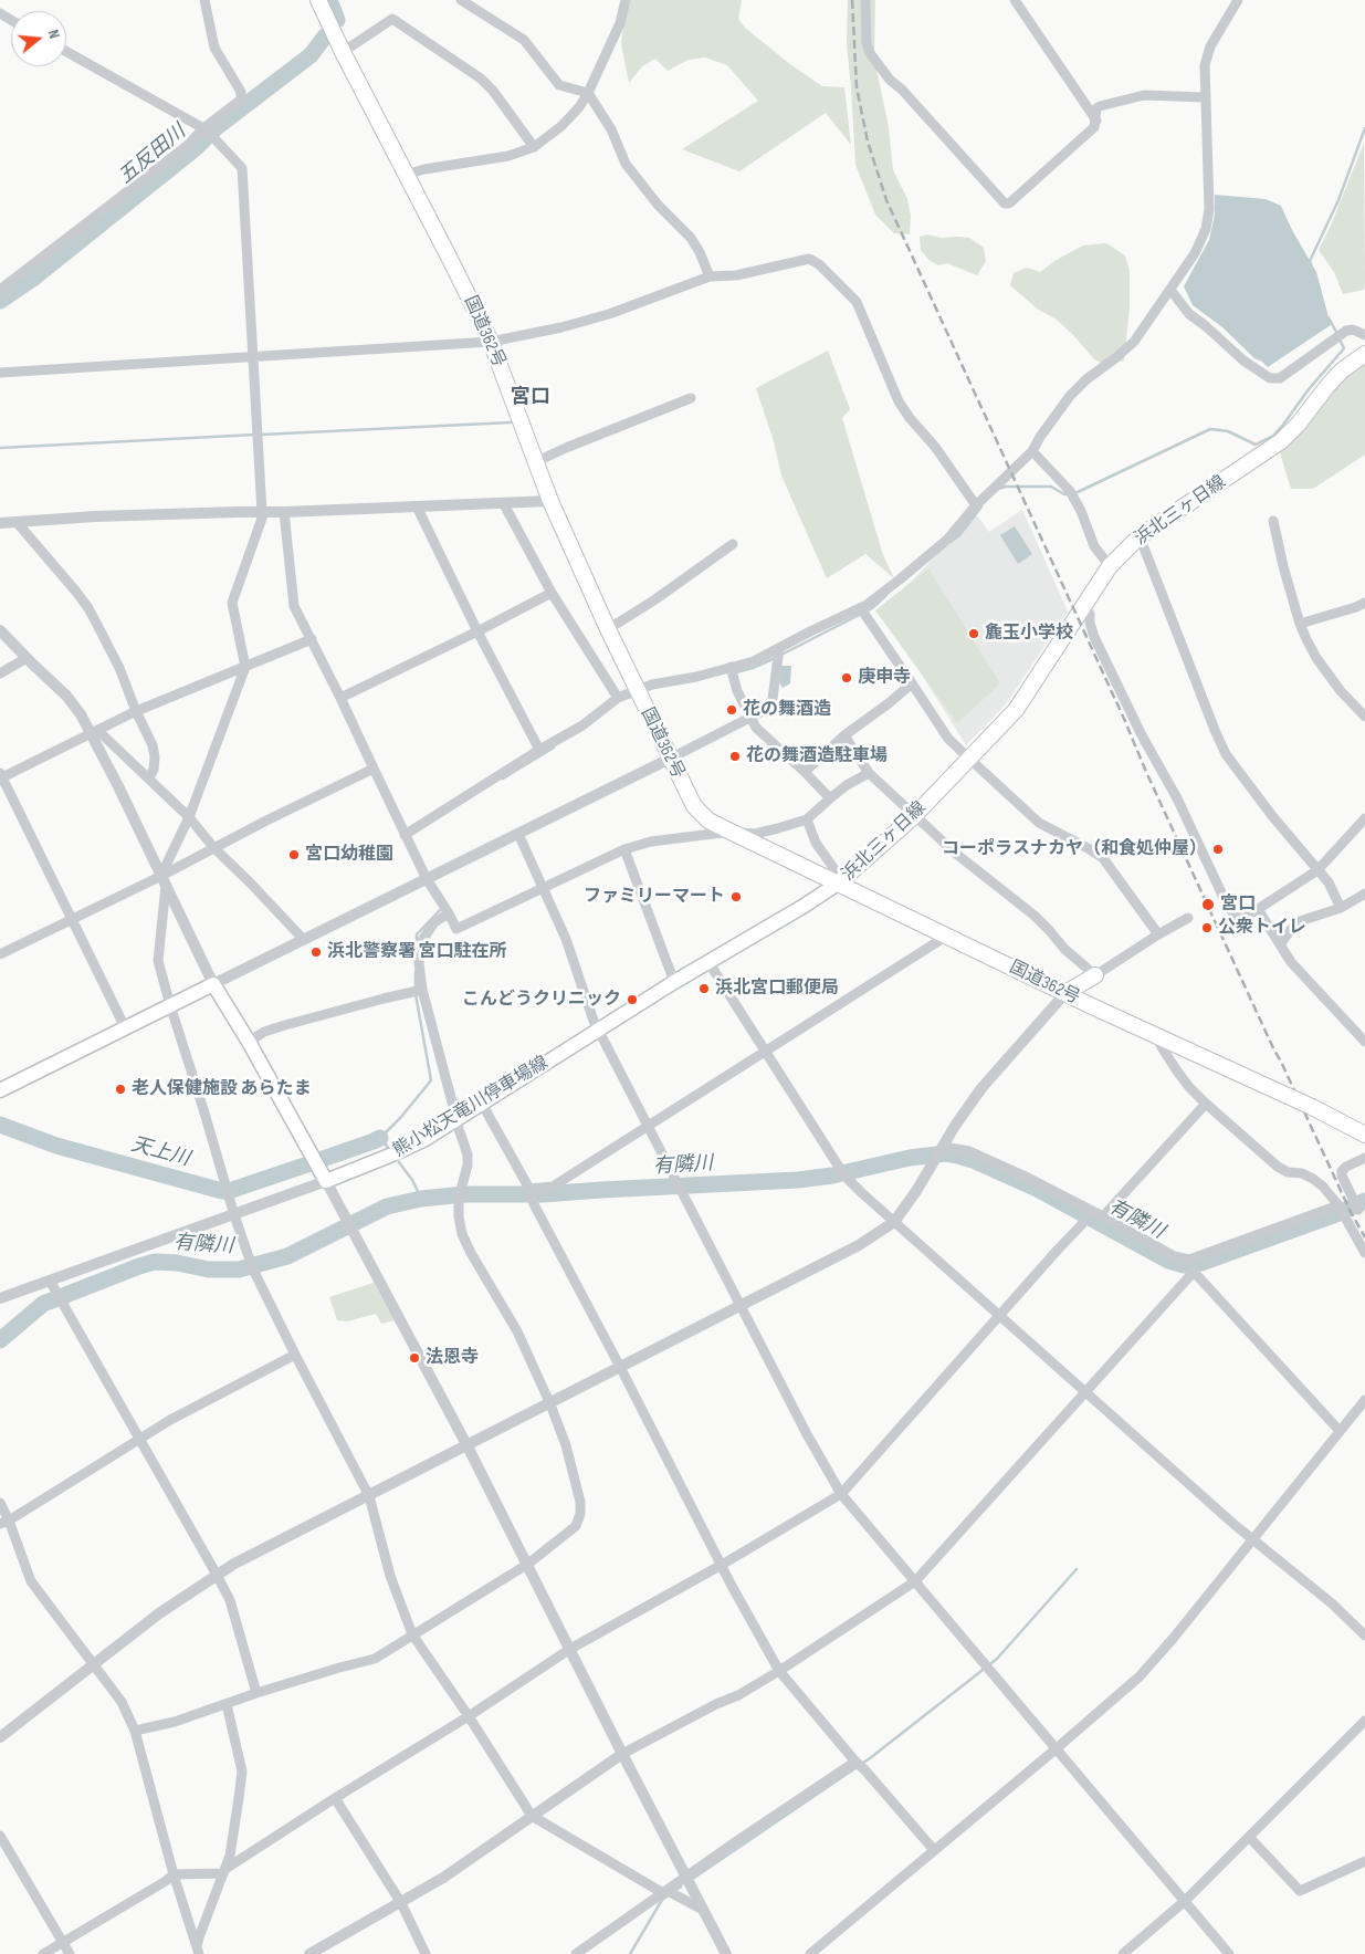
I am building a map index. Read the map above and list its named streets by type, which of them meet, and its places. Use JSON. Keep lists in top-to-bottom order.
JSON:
{
  "streets": {
    "main road": ["国道362号", "浜北三ヶ日線", "熊小松天竜川停車場線"]
  },
  "crossings": [
    ["国道362号", "浜北三ヶ日線"],
    ["国道362号", "熊小松天竜川停車場線"],
    ["浜北三ヶ日線", "熊小松天竜川停車場線"]
  ],
  "districts": ["宮口"],
  "water": ["五反田川", "天上川", "有隣川"],
  "places": [
    "麁玉小学校",
    "庚申寺",
    "花の舞酒造",
    "花の舞酒造駐車場",
    "コーポラスナカヤ（和食処仲屋）",
    "宮口幼稚園",
    "ファミリーマート",
    "宮口",
    "公衆トイレ",
    "浜北警察署 宮口駐在所",
    "浜北宮口郵便局",
    "こんどうクリニック",
    "老人保健施設 あらたま",
    "法恩寺"
  ],
  "north": "right"
}
